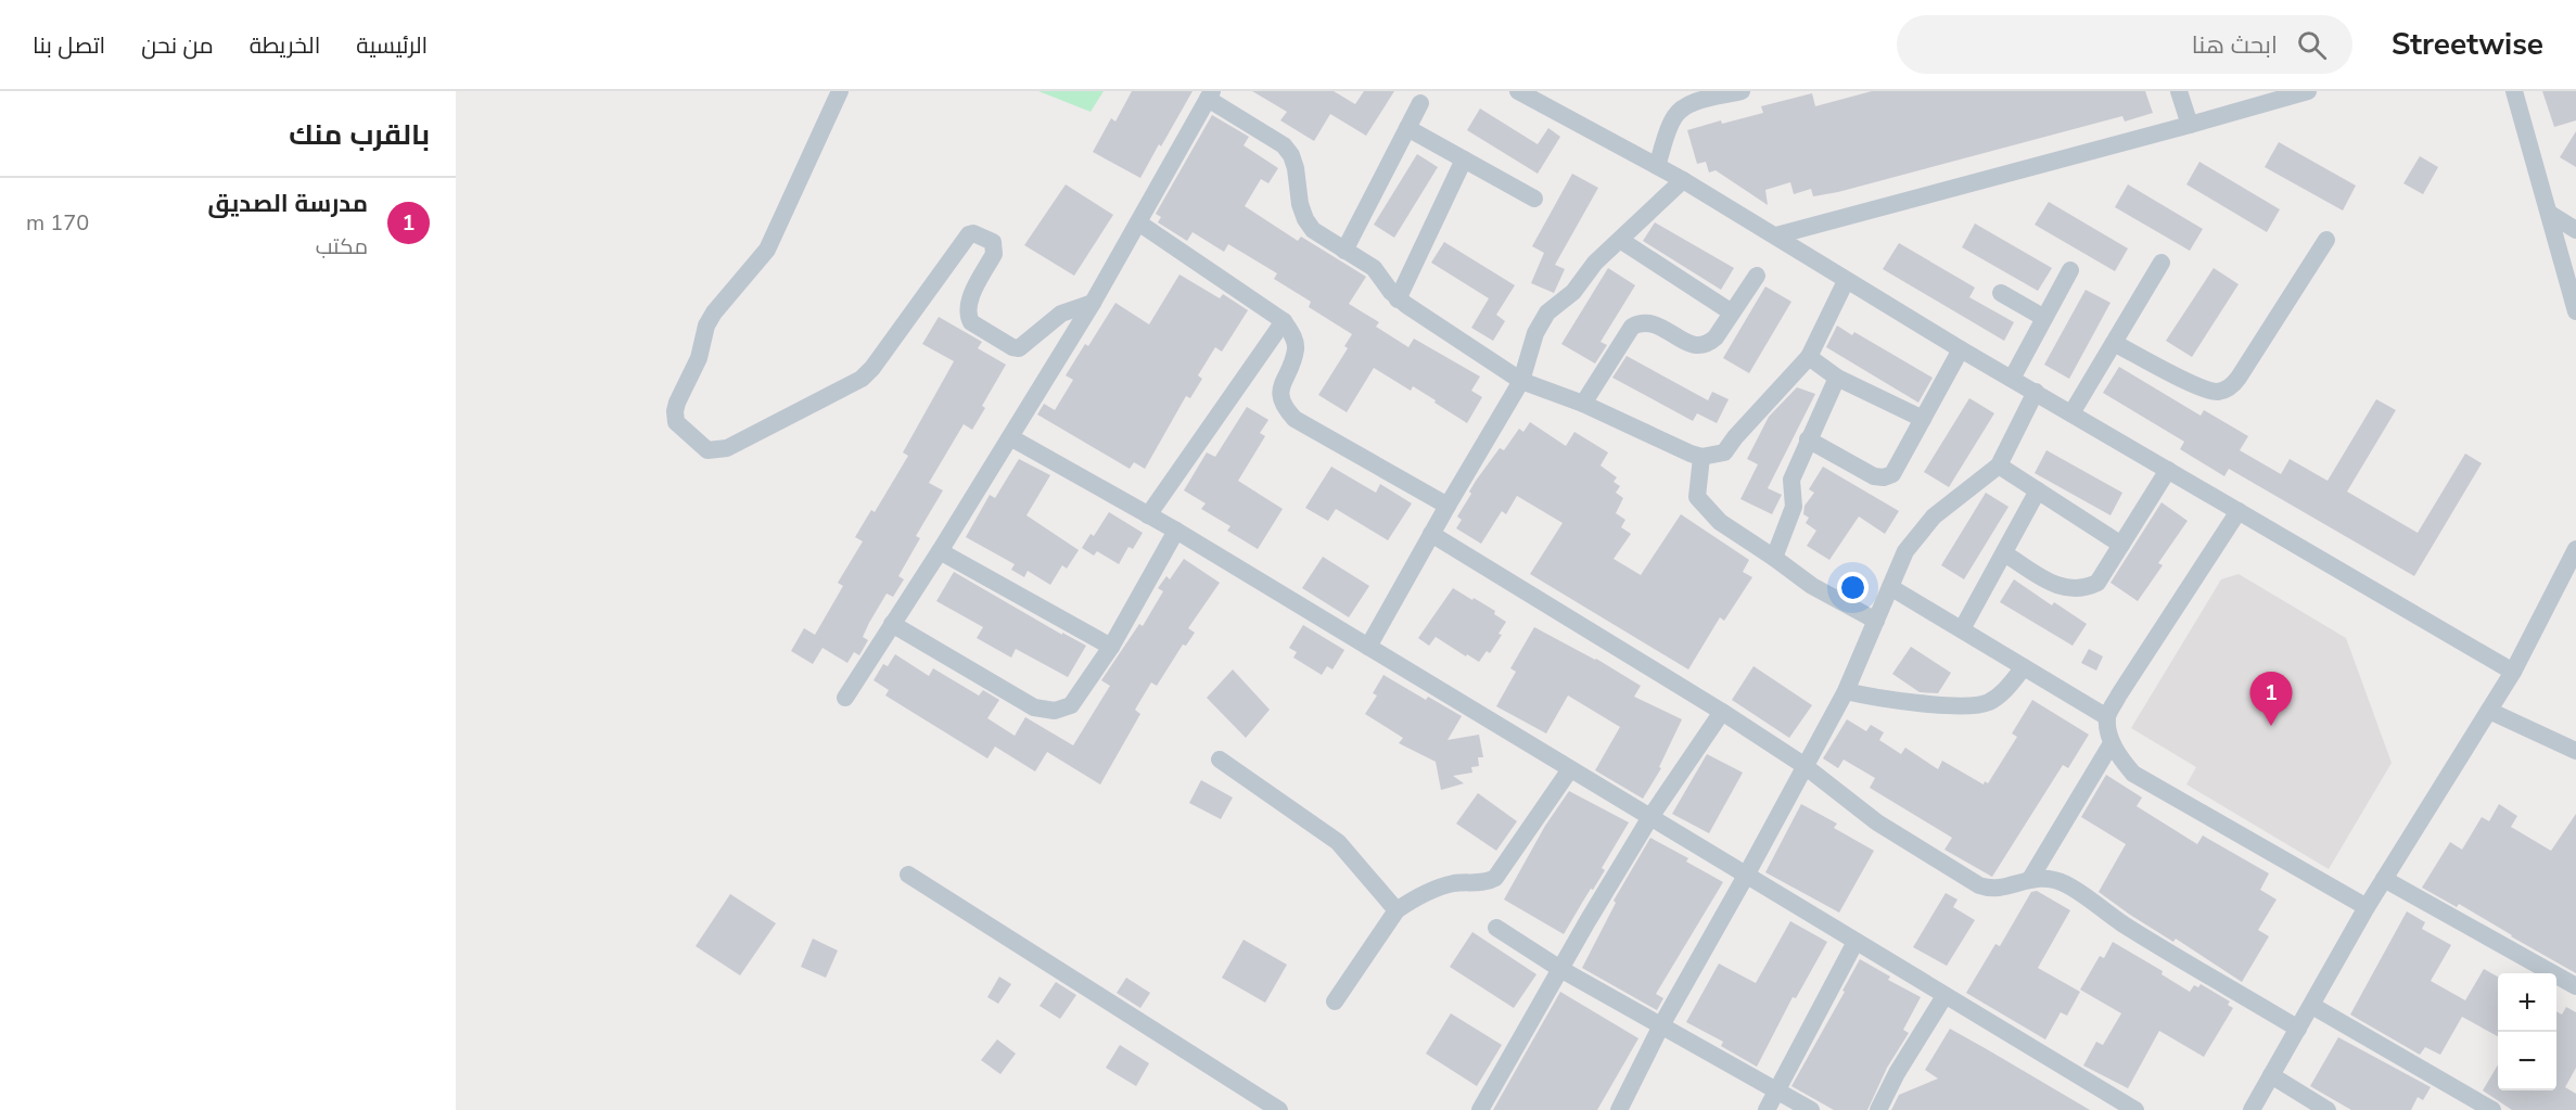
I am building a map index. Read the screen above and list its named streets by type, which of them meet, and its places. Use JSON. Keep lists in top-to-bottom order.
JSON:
{
  "page": {
    "header": "Streetwise",
    "search": "ابحث هنا",
    "nav": [
      "الرئيسية",
      "الخريطة",
      "من نحن",
      "اتصل بنا"
    ],
    "heading": "بالقرب منك",
    "list": [
      {
        "mark": "1",
        "name": "مدرسة الصديق",
        "note": "مكتب",
        "value": "170 m"
      }
    ],
    "pins": "1",
    "map_buttons": ["+", "−"]
  }
}
